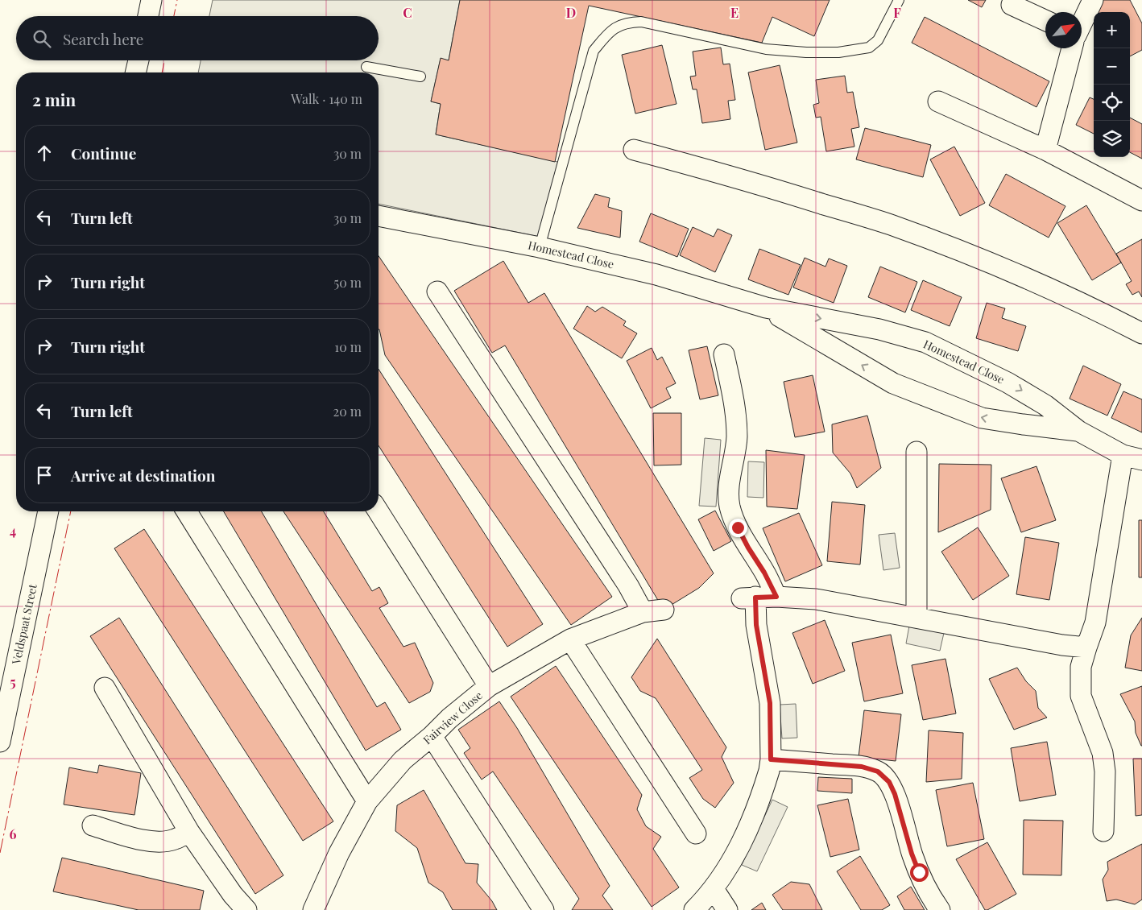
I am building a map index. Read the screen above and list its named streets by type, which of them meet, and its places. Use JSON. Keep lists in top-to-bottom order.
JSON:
{
  "streets": {
    "street": ["Homestead Close", "Veldspaat Street", "Fairview Close"]
  },
  "north": "top right",
  "page": {
    "map_buttons": ["+", "−"],
    "search": "Search here",
    "heading": ["2 min", "Walk · 140 m"],
    "list": [
      ["Continue", "30 m"],
      ["Turn left", "30 m"],
      ["Turn right", "50 m"],
      ["Turn right", "10 m"],
      ["Turn left", "20 m"],
      "Arrive at destination"
    ]
  },
  "grid": {
    "columns": [
      "C",
      "D",
      "E",
      "F"
    ],
    "rows": ["4", "5", "6"]
  }
}
